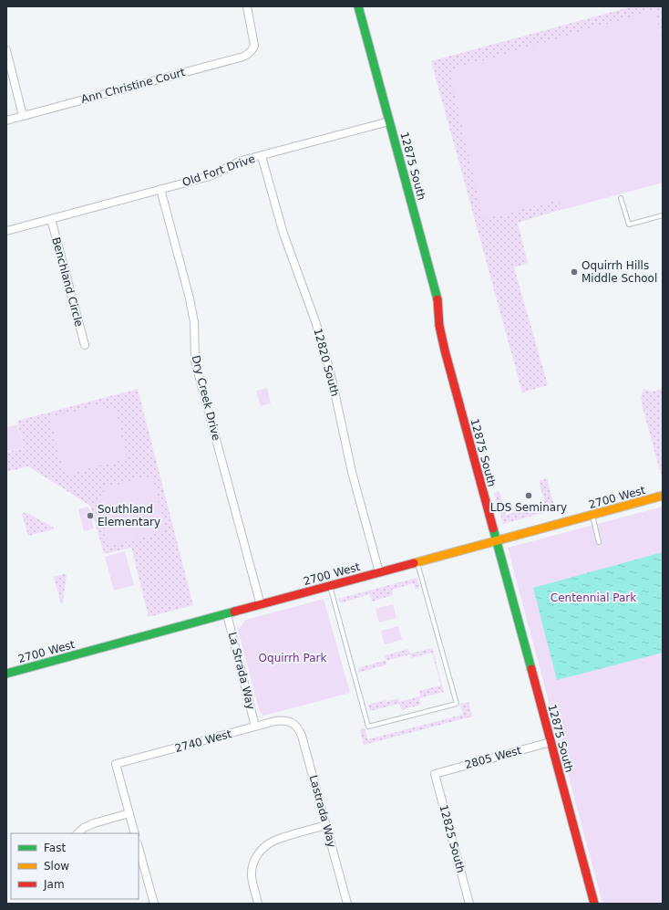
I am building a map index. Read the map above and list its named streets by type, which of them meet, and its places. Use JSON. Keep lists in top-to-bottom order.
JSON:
{
  "streets": {
    "street": [
      "Ann Christine Court",
      "12875 South",
      "Old Fort Drive",
      "Benchland Circle",
      "12820 South",
      "Dry Creek Drive",
      "2700 West",
      "La Strada Way",
      "2740 West",
      "2805 West",
      "Lastrada Way",
      "12825 South"
    ]
  },
  "crossings": [
    ["12875 South", "Old Fort Drive"],
    ["12875 South", "2700 West"],
    ["12875 South", "2805 West"],
    ["Old Fort Drive", "Benchland Circle"],
    ["Old Fort Drive", "12820 South"],
    ["Old Fort Drive", "Dry Creek Drive"],
    ["12820 South", "2700 West"],
    ["Dry Creek Drive", "2700 West"],
    ["2700 West", "La Strada Way"],
    ["La Strada Way", "2740 West"],
    ["2740 West", "Lastrada Way"],
    ["2805 West", "12825 South"]
  ],
  "parks": ["Centennial Park", "Oquirrh Park"],
  "places": ["Oquirrh Hills Middle School", "LDS Seminary", "Southland Elementary"],
  "legend": ["Fast", "Slow", "Jam"]
}
